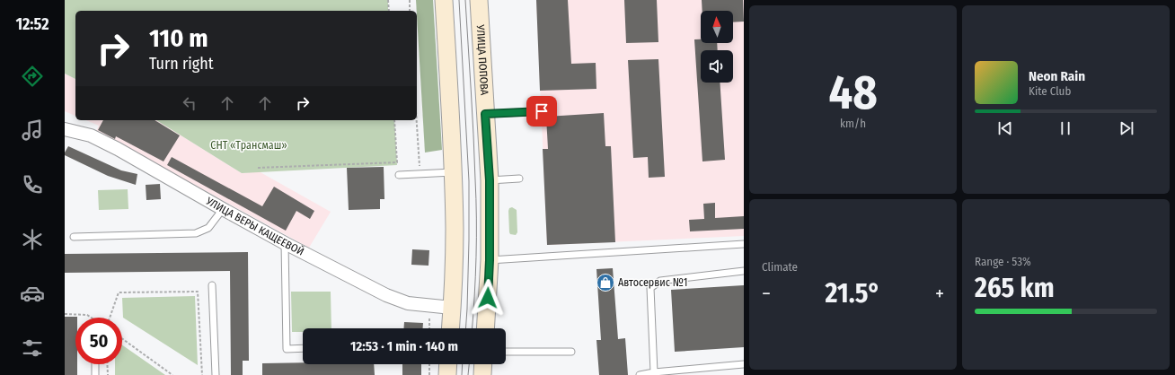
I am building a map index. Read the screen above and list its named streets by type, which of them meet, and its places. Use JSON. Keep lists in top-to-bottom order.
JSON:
{
  "streets": {
    "main road": ["УЛИЦА ПОПОВА"],
    "street": ["УЛИЦА ВЕРЫ КАЩЕЕВОЙ"]
  },
  "parks": ["СНТ «Трансмаш»"],
  "places": {
    "shop": ["Автосервис №1"]
  },
  "north": "top",
  "page": {
    "tabs": "12:52",
    "tile": [
      ["48", "km/h"],
      "Climate",
      ["Range · 53%", "265 km"]
    ],
    "turn": ["110 m", "Turn right"],
    "song": ["Neon Rain", "Kite Club"],
    "heat": ["−", "21.5°", "+"],
    "limit": "50",
    "trip": "12:53 · 1 min · 140 m"
  }
}
